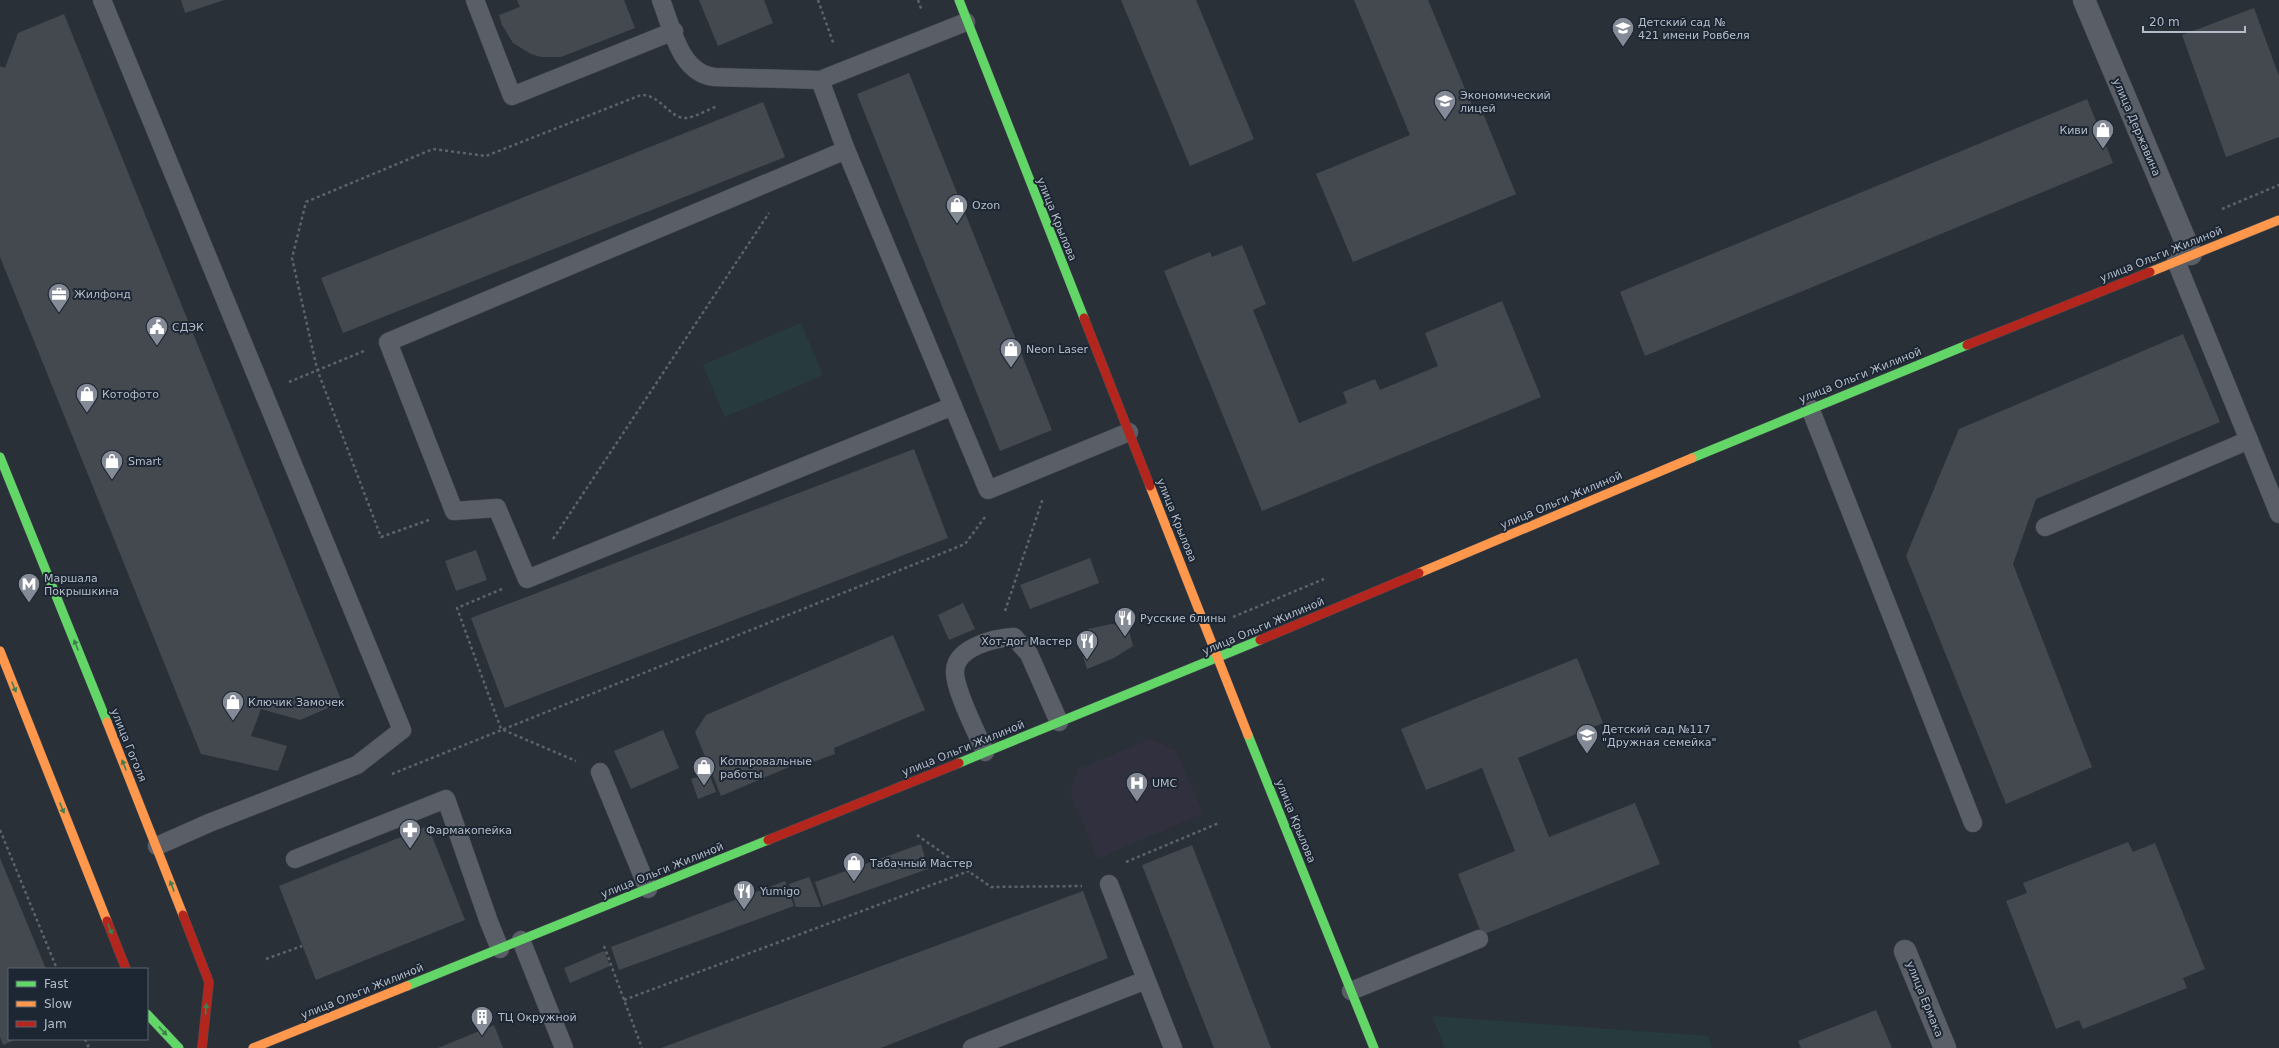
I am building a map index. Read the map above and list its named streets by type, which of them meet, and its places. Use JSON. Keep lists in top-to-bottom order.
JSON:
{
  "streets": {
    "street": [
      "улица Державина",
      "улица Крылова",
      "улица Ольги Жилиной",
      "улица Гоголя",
      "улица Ермака"
    ]
  },
  "crossings": [
    ["улица Державина", "улица Ольги Жилиной"],
    ["улица Крылова", "улица Ольги Жилиной"]
  ],
  "places": {
    "school or university": ["Детский сад № 421 имени Ровбеля", "Экономический лицей", "Детский сад №117 \"Дружная семейка\""],
    "shop": [
      "Киви",
      "Ozon",
      "Neon Laser",
      "Котофото",
      "Smart",
      "Ключик Замочек",
      "Копировальные работы",
      "Табачный Мастер"
    ],
    "office": ["Жилфонд"],
    "public building": ["СДЭК"],
    "metro station": ["Маршала Покрышкина"],
    "restaurant": ["Русские блины", "Хот-дог Мастер", "Yumigo"],
    "hospital": ["UMC"],
    "pharmacy": ["Фармакопейка"],
    "building": ["ТЦ Окружной"]
  },
  "legend": ["Fast", "Slow", "Jam"],
  "scale_bar": "20 m"
}
